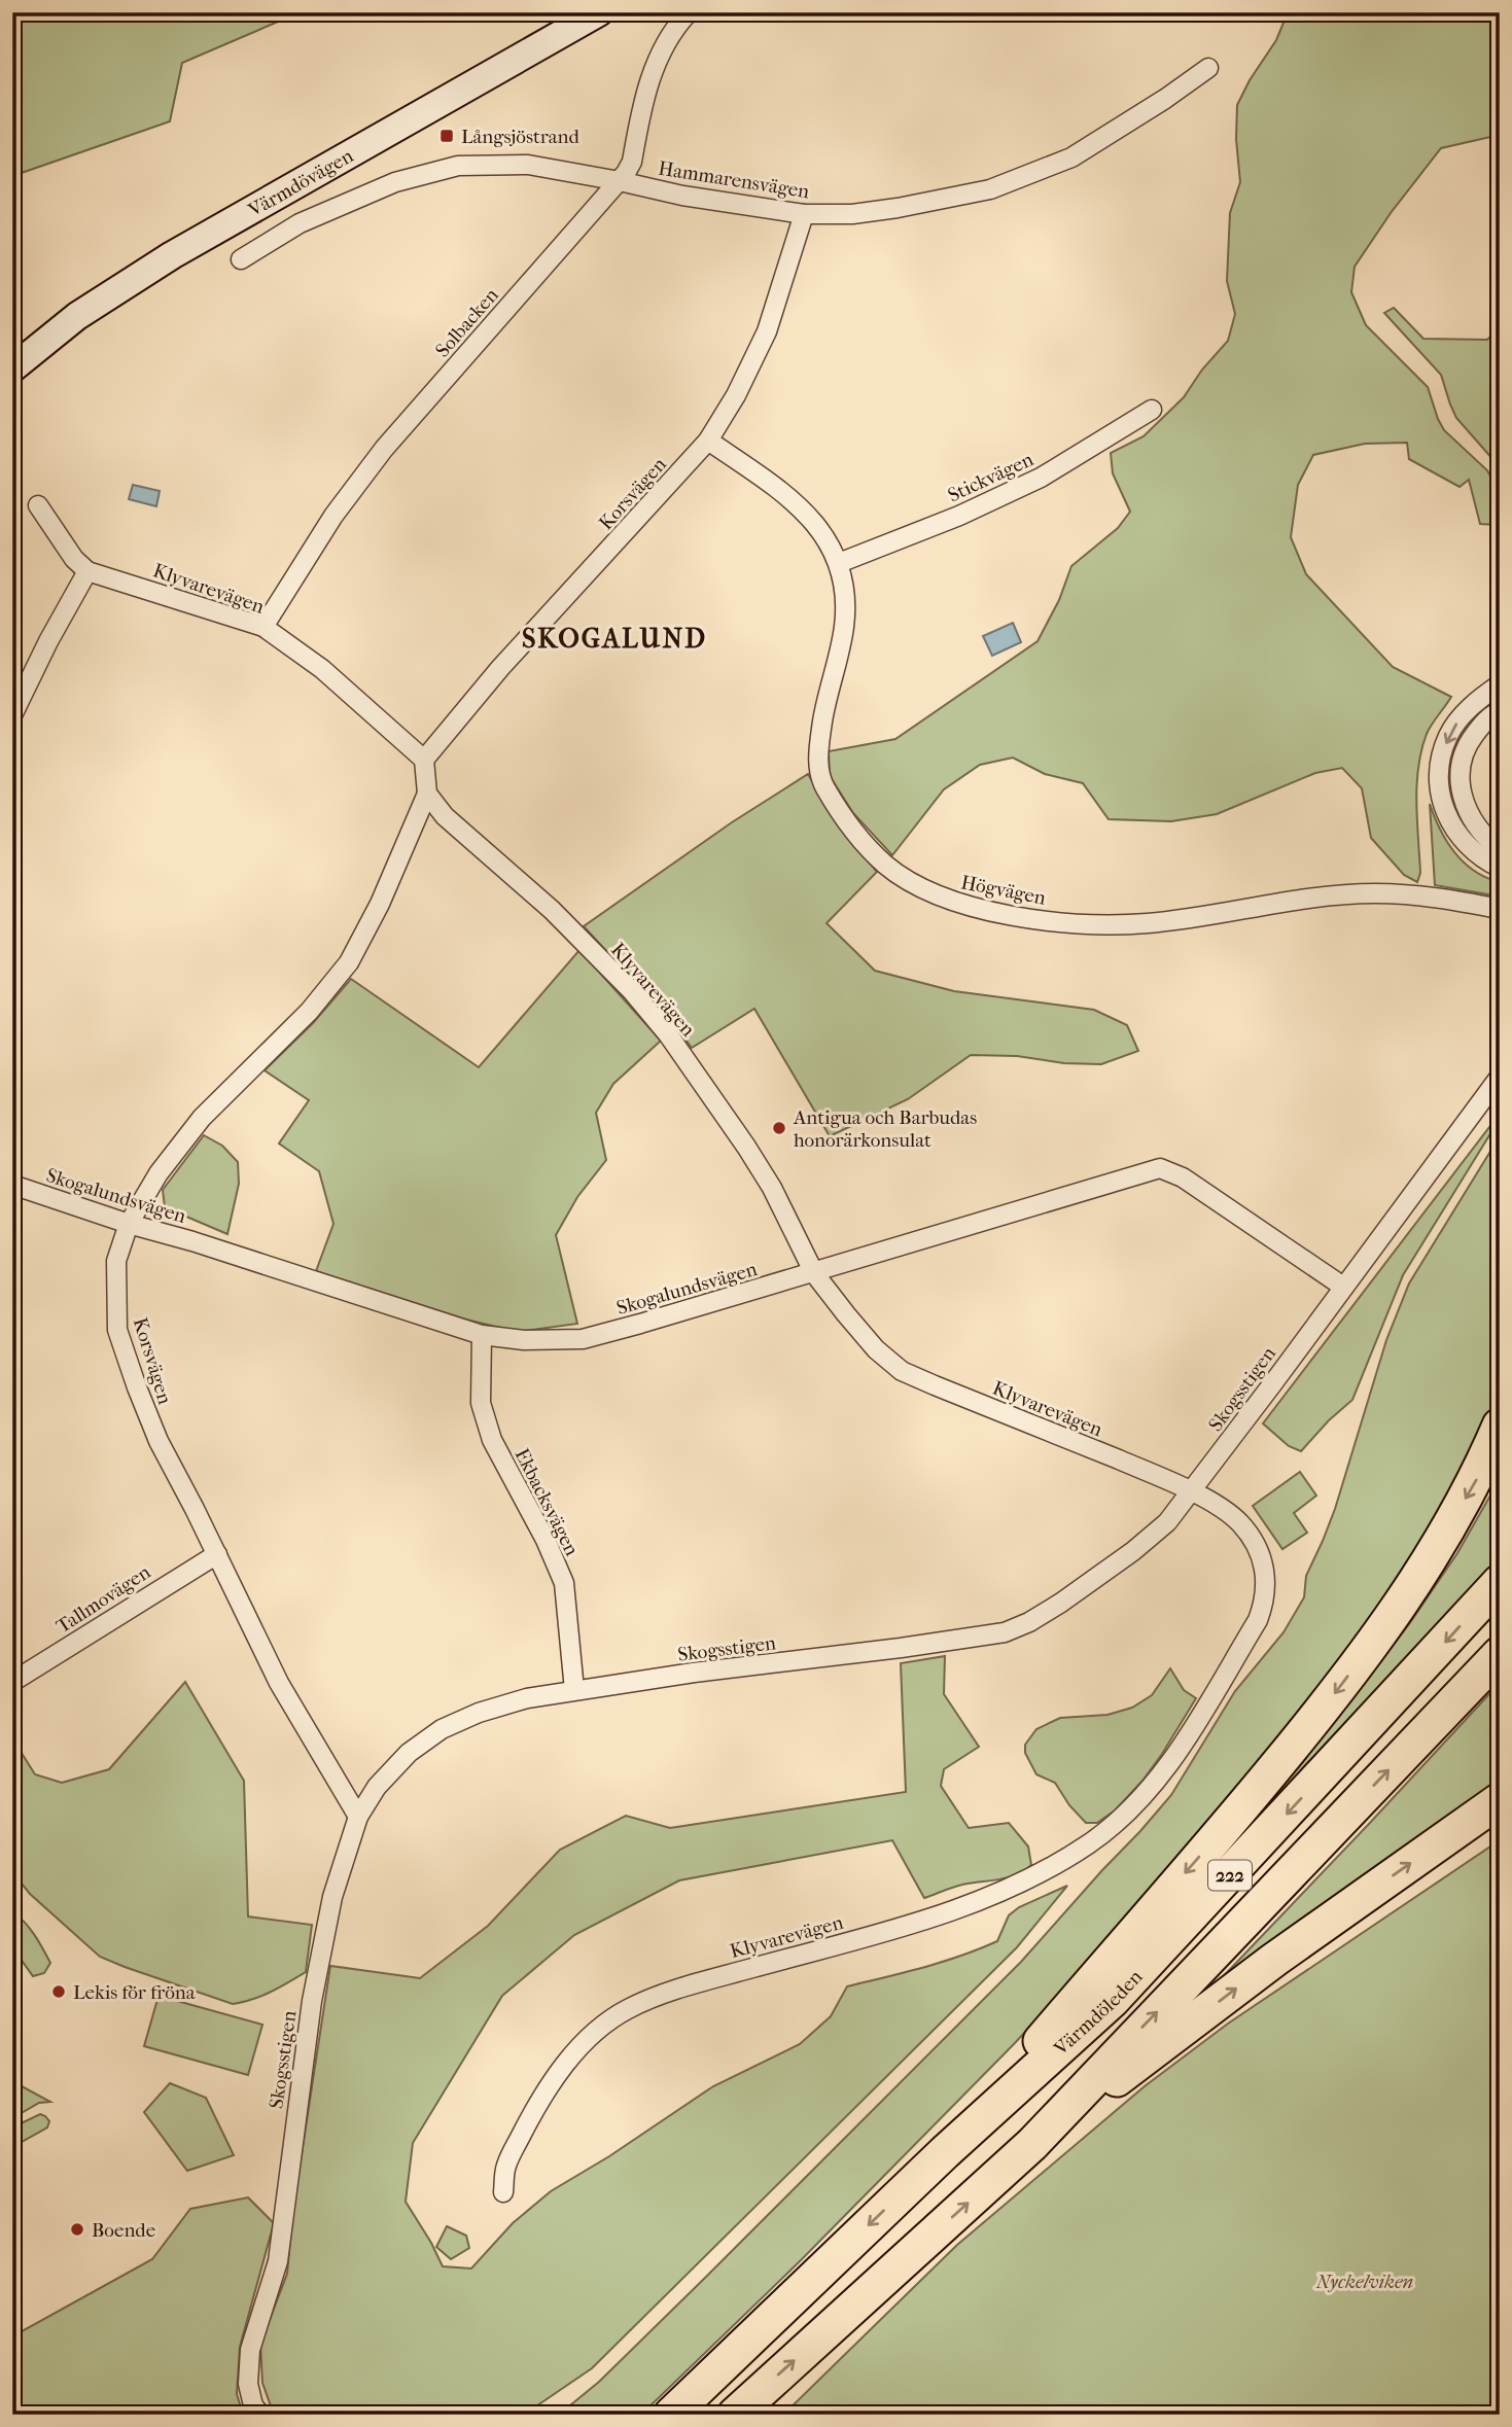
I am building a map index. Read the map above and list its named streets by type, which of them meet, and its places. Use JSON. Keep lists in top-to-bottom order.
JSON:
{
  "streets": {
    "highway": ["222", "Värmdöleden"],
    "main road": ["Värmdövägen"],
    "street": [
      "Hammarensvägen",
      "Solbacken",
      "Stickvägen",
      "Korsvägen",
      "Klyvarevägen",
      "Högvägen",
      "Skogalundsvägen",
      "Skogsstigen",
      "Ekbacksvägen",
      "Tallmovägen"
    ]
  },
  "crossings": [
    ["Hammarensvägen", "Solbacken"],
    ["Hammarensvägen", "Korsvägen"],
    ["Solbacken", "Klyvarevägen"],
    ["Stickvägen", "Högvägen"],
    ["Korsvägen", "Klyvarevägen"],
    ["Korsvägen", "Högvägen"],
    ["Korsvägen", "Skogalundsvägen"],
    ["Korsvägen", "Skogsstigen"],
    ["Korsvägen", "Tallmovägen"],
    ["Klyvarevägen", "Skogalundsvägen"],
    ["Klyvarevägen", "Skogsstigen"],
    ["Skogalundsvägen", "Skogsstigen"],
    ["Skogalundsvägen", "Ekbacksvägen"],
    ["Skogsstigen", "Ekbacksvägen"]
  ],
  "districts": ["SKOGALUND"],
  "parks": ["Nyckelviken"],
  "places": {
    "transit": ["Långsjöstrand"],
    "other": ["Antigua och Barbudas honorärkonsulat", "Lekis för fröna", "Boende"]
  }
}
